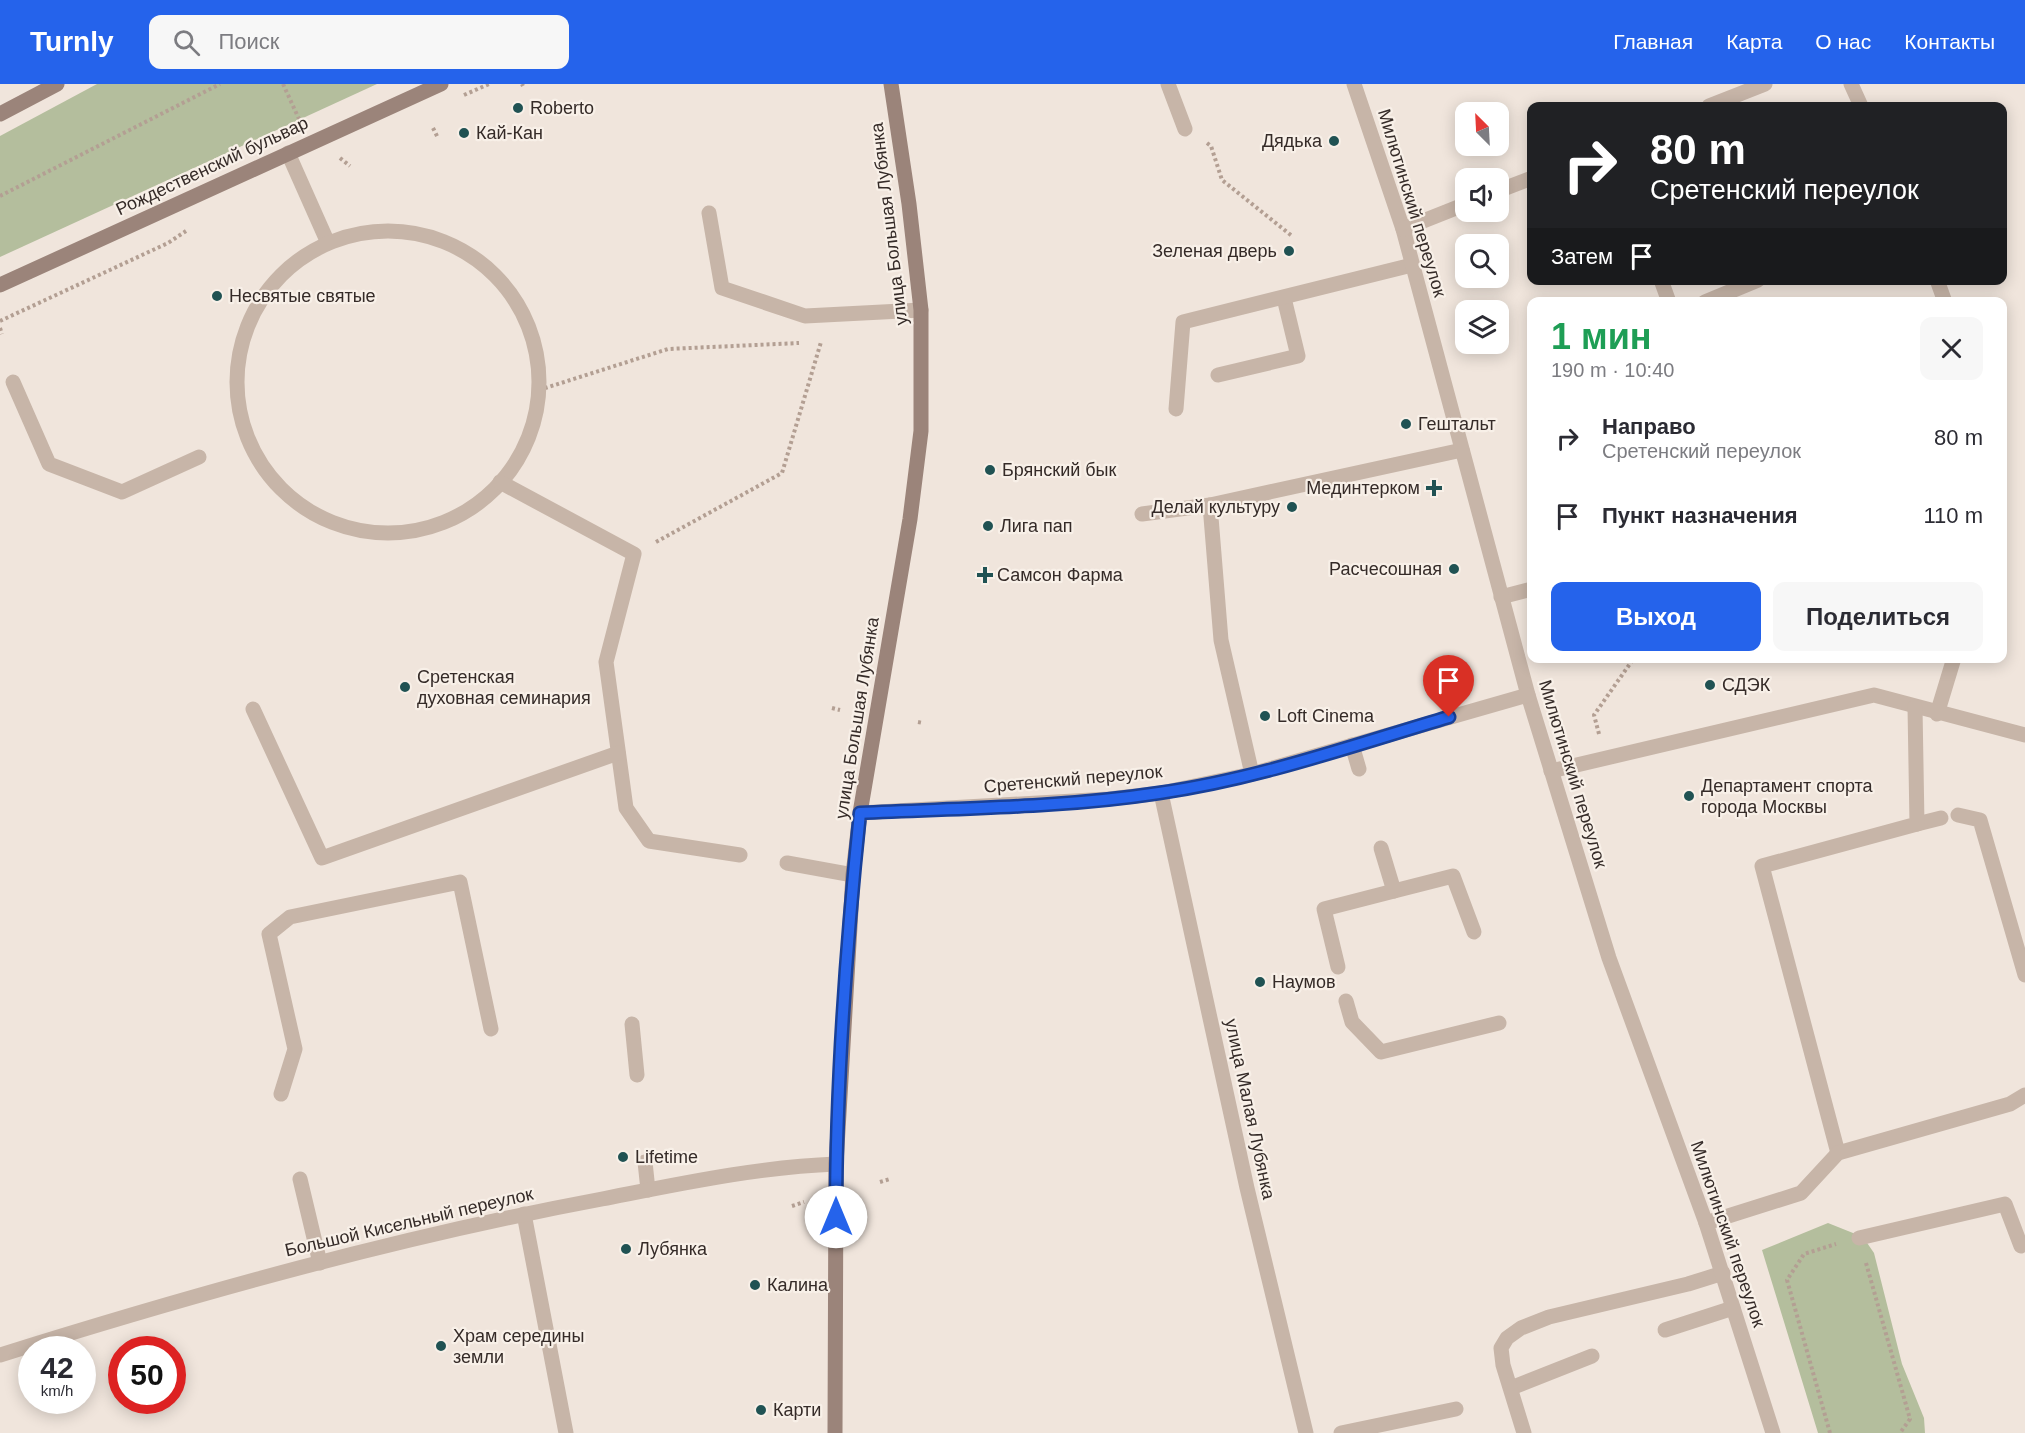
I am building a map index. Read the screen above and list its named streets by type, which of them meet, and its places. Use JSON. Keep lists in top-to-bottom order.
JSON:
{
  "streets": {
    "main road": ["Рождественский бульвар", "улица Большая Лубянка"],
    "street": [
      "Милютинский переулок",
      "Сретенский переулок",
      "улица Малая Лубянка",
      "Большой Кисельный переулок"
    ]
  },
  "crossings": [
    ["Милютинский переулок", "Сретенский переулок"],
    ["улица Большая Лубянка", "Сретенский переулок"],
    ["улица Большая Лубянка", "Большой Кисельный переулок"],
    ["Сретенский переулок", "улица Малая Лубянка"]
  ],
  "places": {
    "other": [
      "Roberto",
      "Кай-Кан",
      "Дядька",
      "Зеленая дверь",
      "Несвятые святые",
      "Гештальт",
      "Брянский бык",
      "Делай культуру",
      "Лига пап",
      "Расчесошная",
      "СДЭК",
      "Сретенская духовная семинария",
      "Loft Cinema",
      "Департамент спорта города Москвы",
      "Наумов",
      "Lifetime",
      "Лубянка",
      "Калина",
      "Храм середины земли",
      "Карти"
    ],
    "health": ["Мединтерком", "Самсон Фарма"]
  },
  "north": "top left",
  "page": {
    "header": "Turnly",
    "search": "Поиск",
    "nav": [
      "Главная",
      "Карта",
      "О нас",
      "Контакты"
    ],
    "turn": ["80 m", "Сретенский переулок"],
    "then": "Затем",
    "heading": ["1 мин", "190 m · 10:40"],
    "list": [
      {
        "name": "Направо",
        "note": "Сретенский переулок",
        "value": "80 m"
      },
      {
        "name": "Пункт назначения",
        "value": "110 m"
      }
    ],
    "buttons": ["Выход", "Поделиться"],
    "speed": "42 km/h",
    "limit": "50"
  }
}
